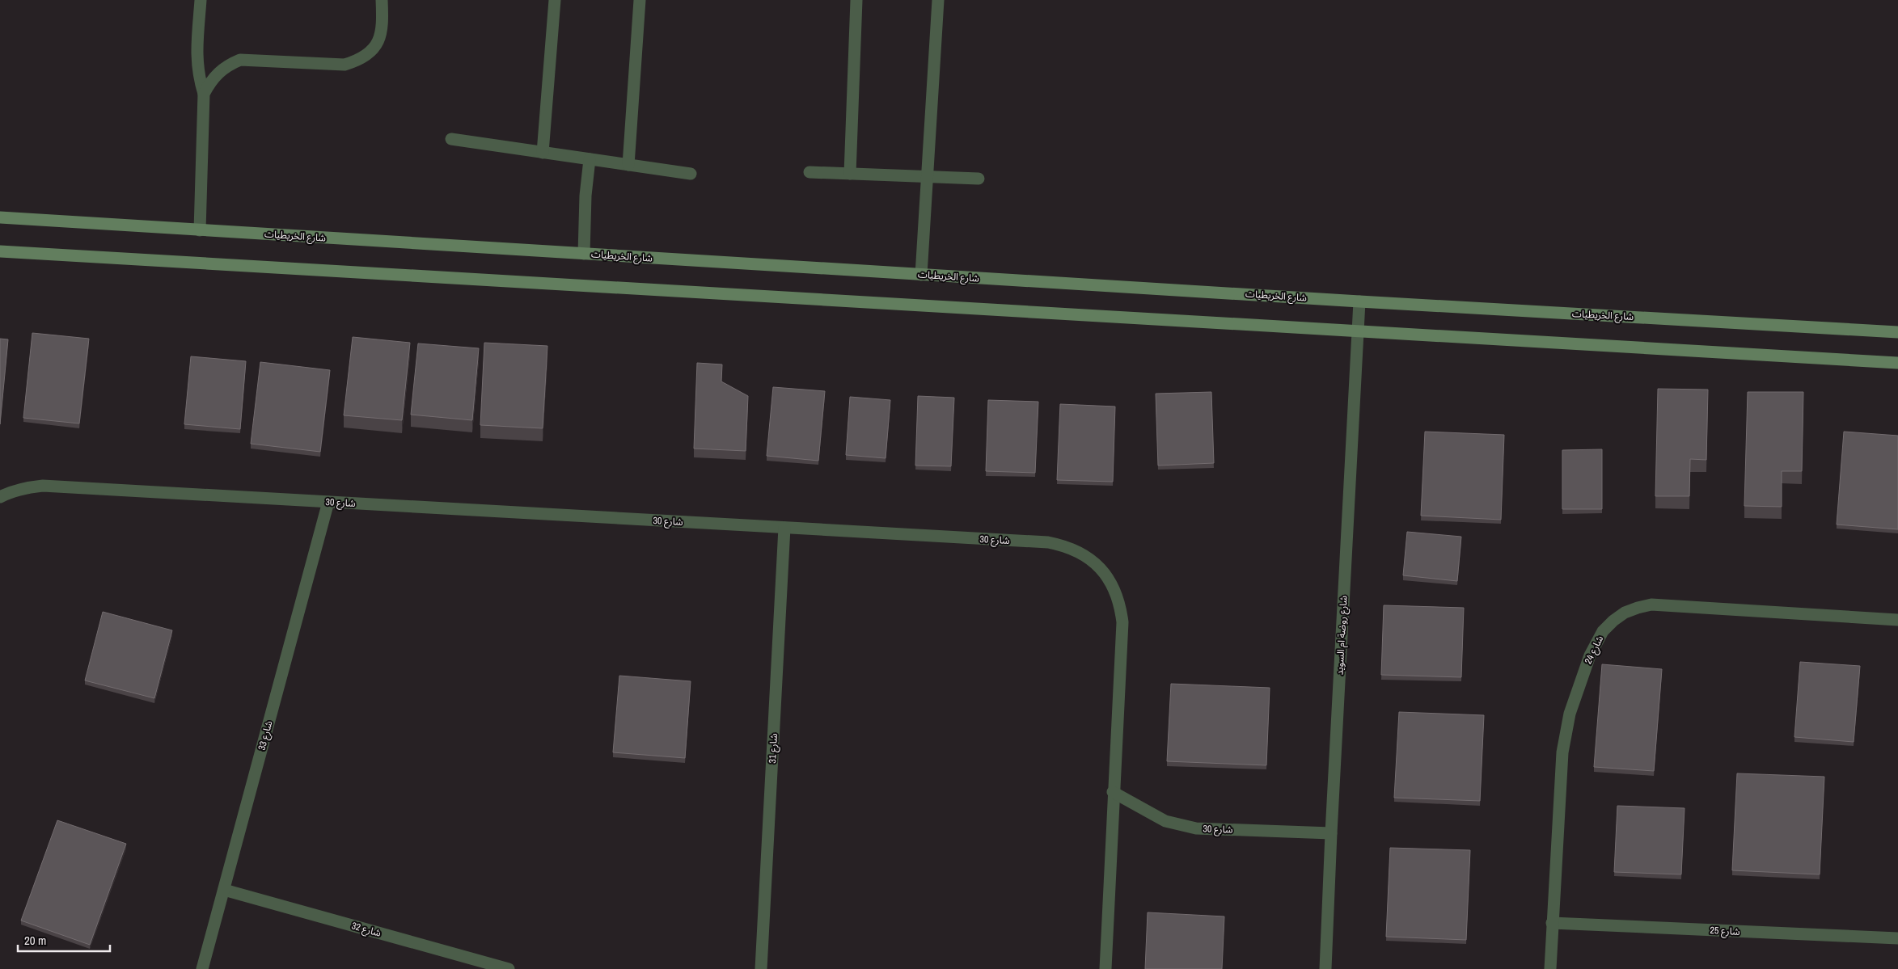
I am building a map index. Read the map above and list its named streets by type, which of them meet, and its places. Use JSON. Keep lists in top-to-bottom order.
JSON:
{
  "streets": {
    "street": [
      "شارع الخريطيات",
      "شارع 30",
      "شارع روضة ام السويد",
      "شارع 24",
      "شارع 33",
      "شارع 31",
      "شارع 32",
      "شارع 25"
    ]
  },
  "crossings": [
    ["شارع الخريطيات", "شارع روضة ام السويد"],
    ["شارع 30", "شارع روضة ام السويد"],
    ["شارع 30", "شارع 33"],
    ["شارع 30", "شارع 31"],
    ["شارع 24", "شارع 25"],
    ["شارع 33", "شارع 32"]
  ],
  "scale_bar": "20 m"
}
